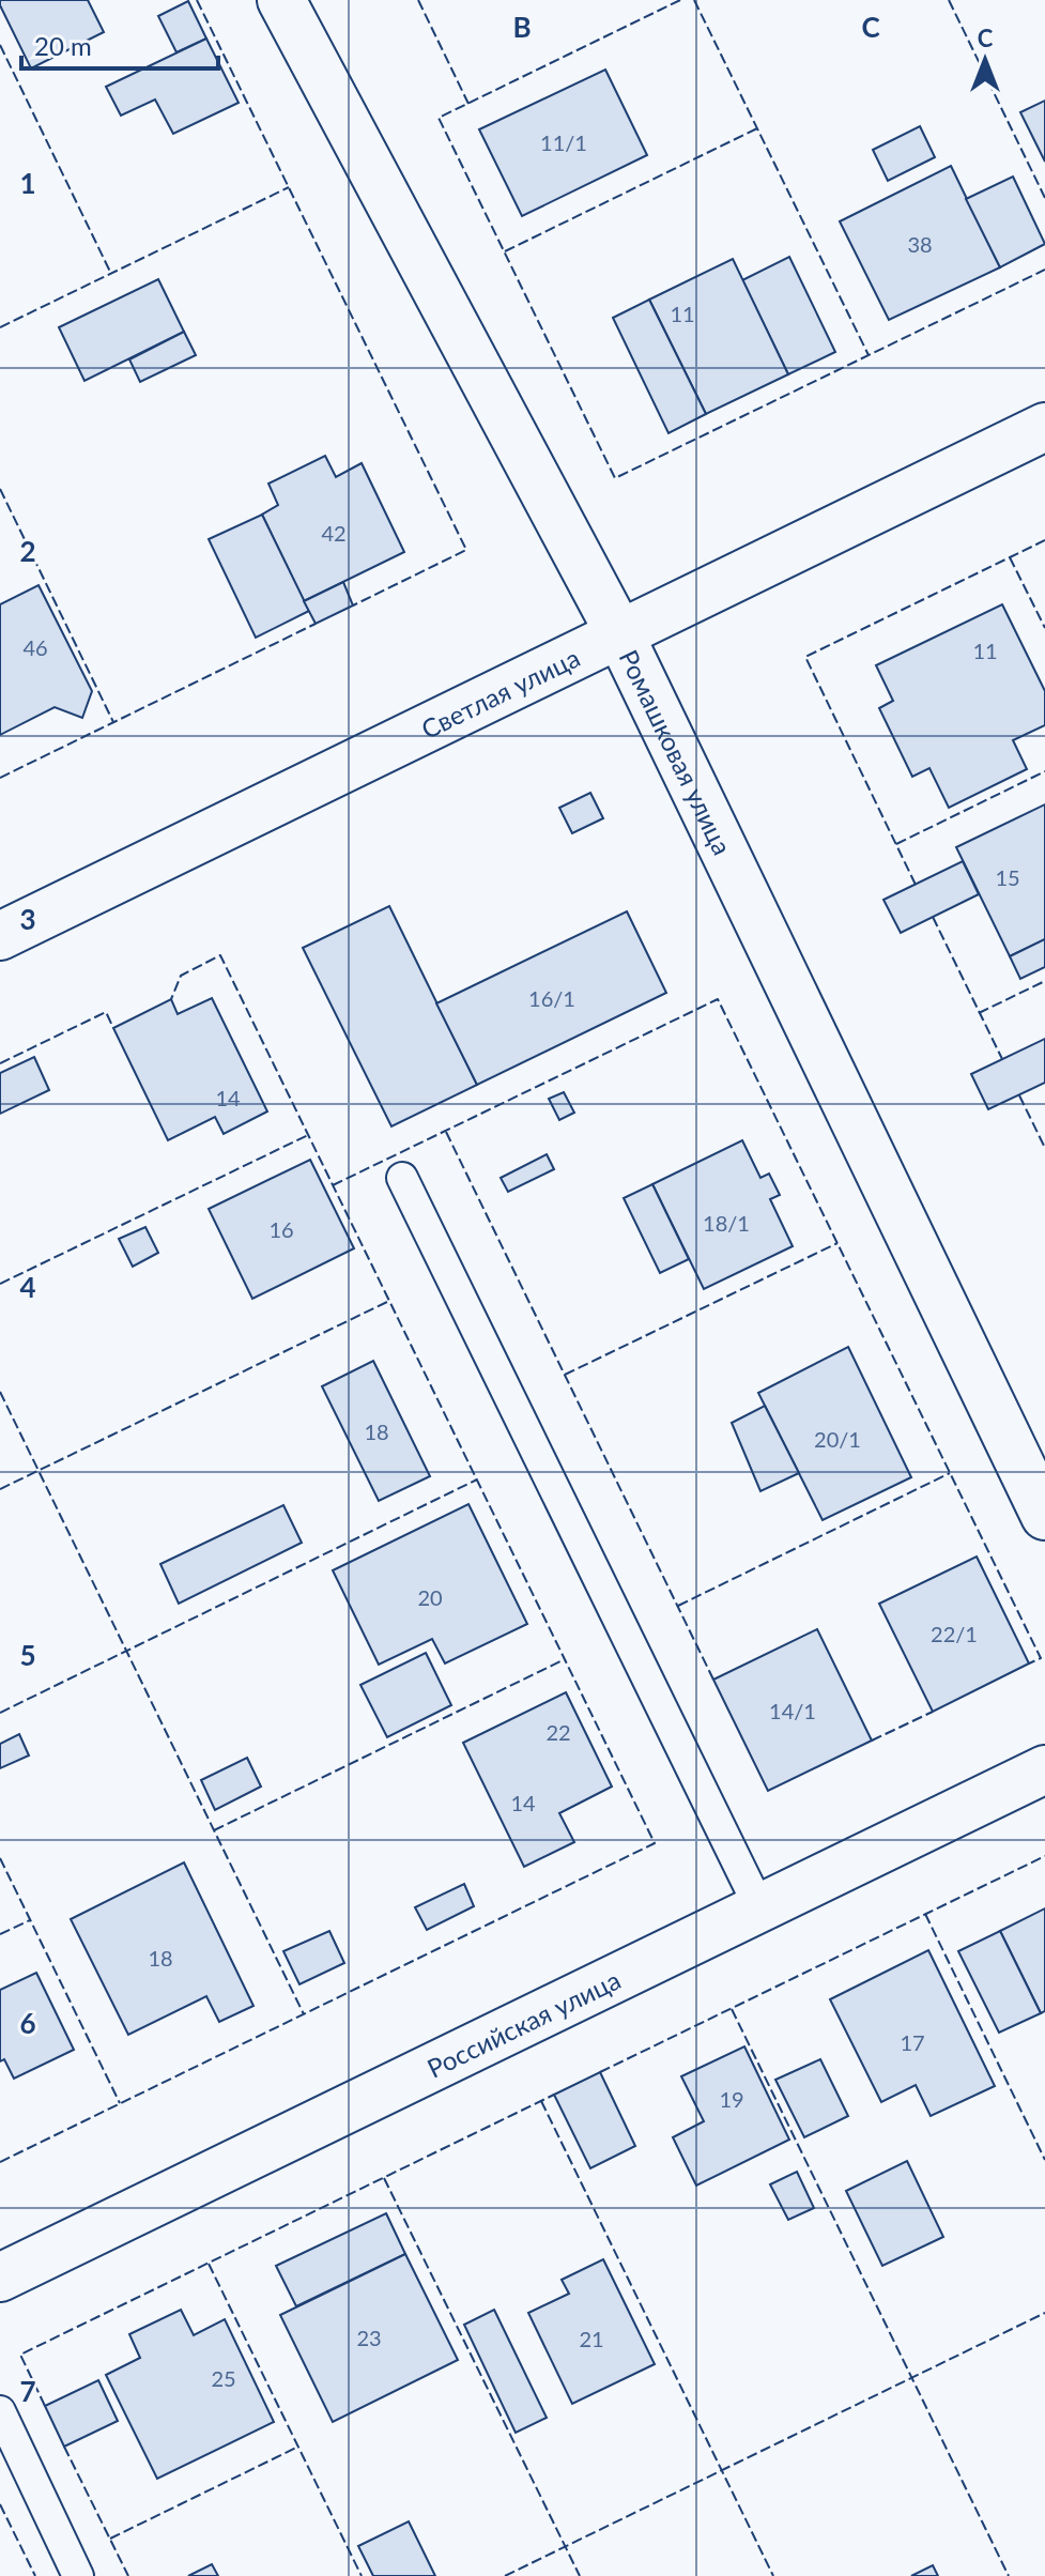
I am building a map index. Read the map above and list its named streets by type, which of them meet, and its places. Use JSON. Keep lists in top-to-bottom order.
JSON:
{
  "streets": {
    "street": ["Светлая улица", "Ромашковая улица", "Российская улица"]
  },
  "crossings": [
    ["Светлая улица", "Ромашковая улица"]
  ],
  "house_numbers": [
    "11/1",
    "38",
    "11",
    "42",
    "46",
    "11",
    "15",
    "16/1",
    "14",
    "18/1",
    "16",
    "18",
    "20/1",
    "20",
    "22/1",
    "14/1",
    "22",
    "14",
    "18",
    "17",
    "19",
    "23",
    "21",
    "25"
  ],
  "scale_bar": "20 m",
  "north": "top",
  "grid": {
    "columns": ["B", "C"],
    "rows": [
      "1",
      "2",
      "3",
      "4",
      "5",
      "6",
      "7"
    ]
  }
}
